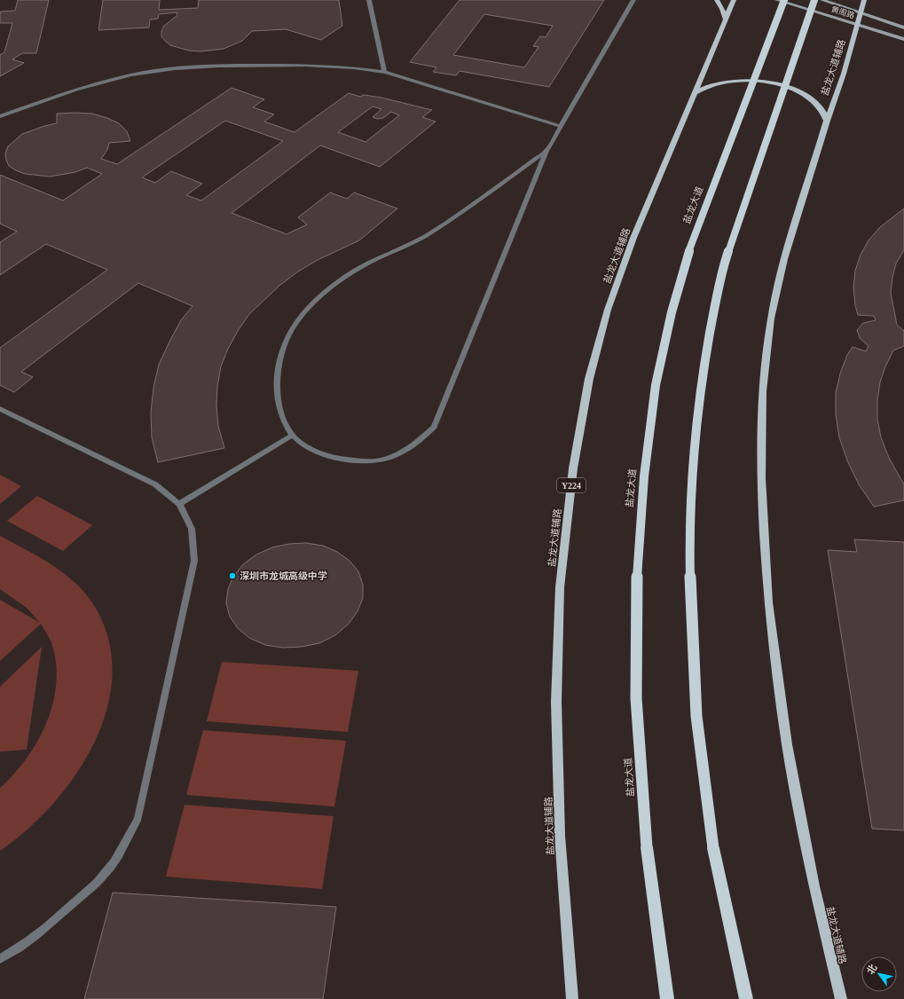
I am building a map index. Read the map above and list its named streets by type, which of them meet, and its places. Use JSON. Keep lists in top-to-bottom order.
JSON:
{
  "streets": {
    "highway": ["盐龙大道"],
    "main road": ["黄阁路", "盐龙大道辅路", "Y224"]
  },
  "crossings": [
    ["黄阁路", "盐龙大道辅路"]
  ],
  "places": ["深圳市龙城高级中学"],
  "north": "top left"
}
